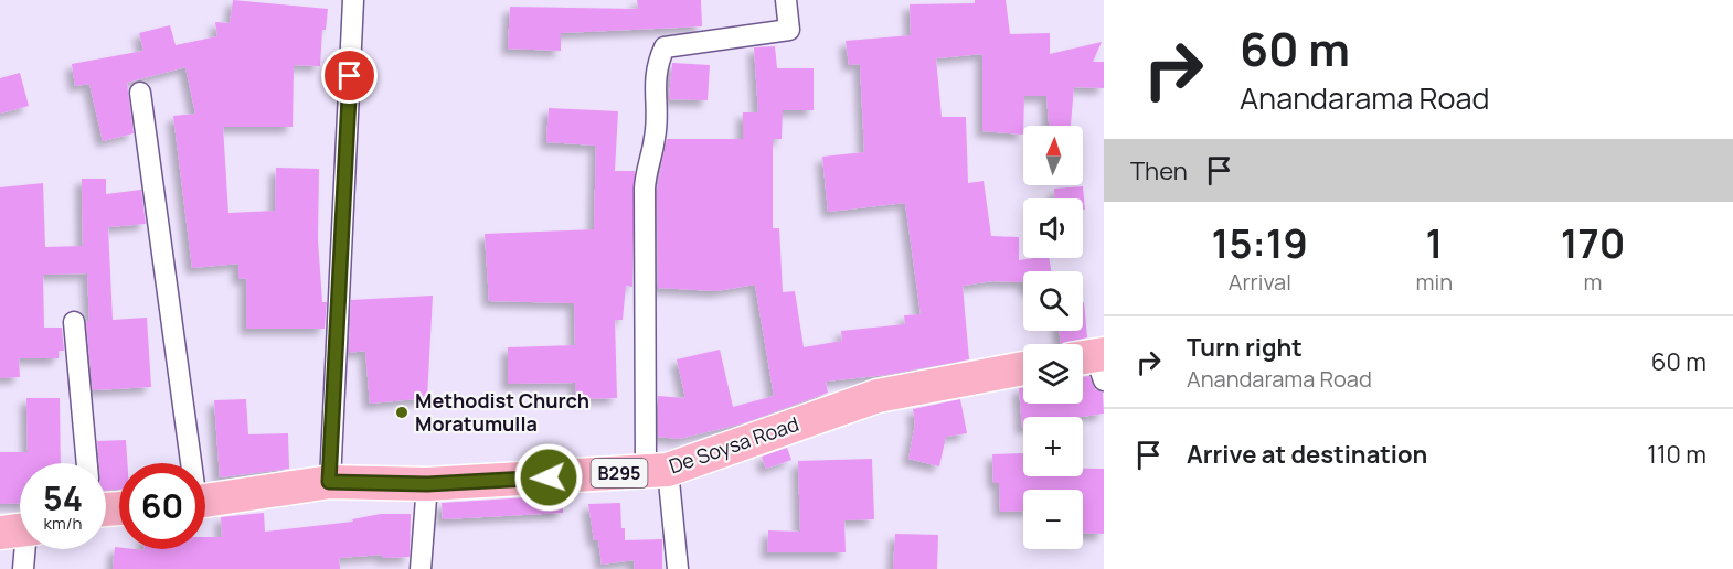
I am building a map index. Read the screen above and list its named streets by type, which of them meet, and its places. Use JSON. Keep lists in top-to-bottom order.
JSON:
{
  "streets": {
    "main road": ["De Soysa Road", "B295"]
  },
  "places": ["Methodist Church Moratumulla"],
  "north": "top",
  "page": {
    "turn": ["60 m", "Anandarama Road"],
    "map_buttons": ["+", "−"],
    "then": "Then",
    "eta": [
      "15:19",
      "Arrival",
      "1",
      "min",
      "170",
      "m"
    ],
    "list": [
      {
        "name": "Turn right",
        "note": "Anandarama Road",
        "value": "60 m"
      },
      {
        "name": "Arrive at destination",
        "value": "110 m"
      }
    ],
    "speed": "54 km/h",
    "limit": "60"
  }
}
